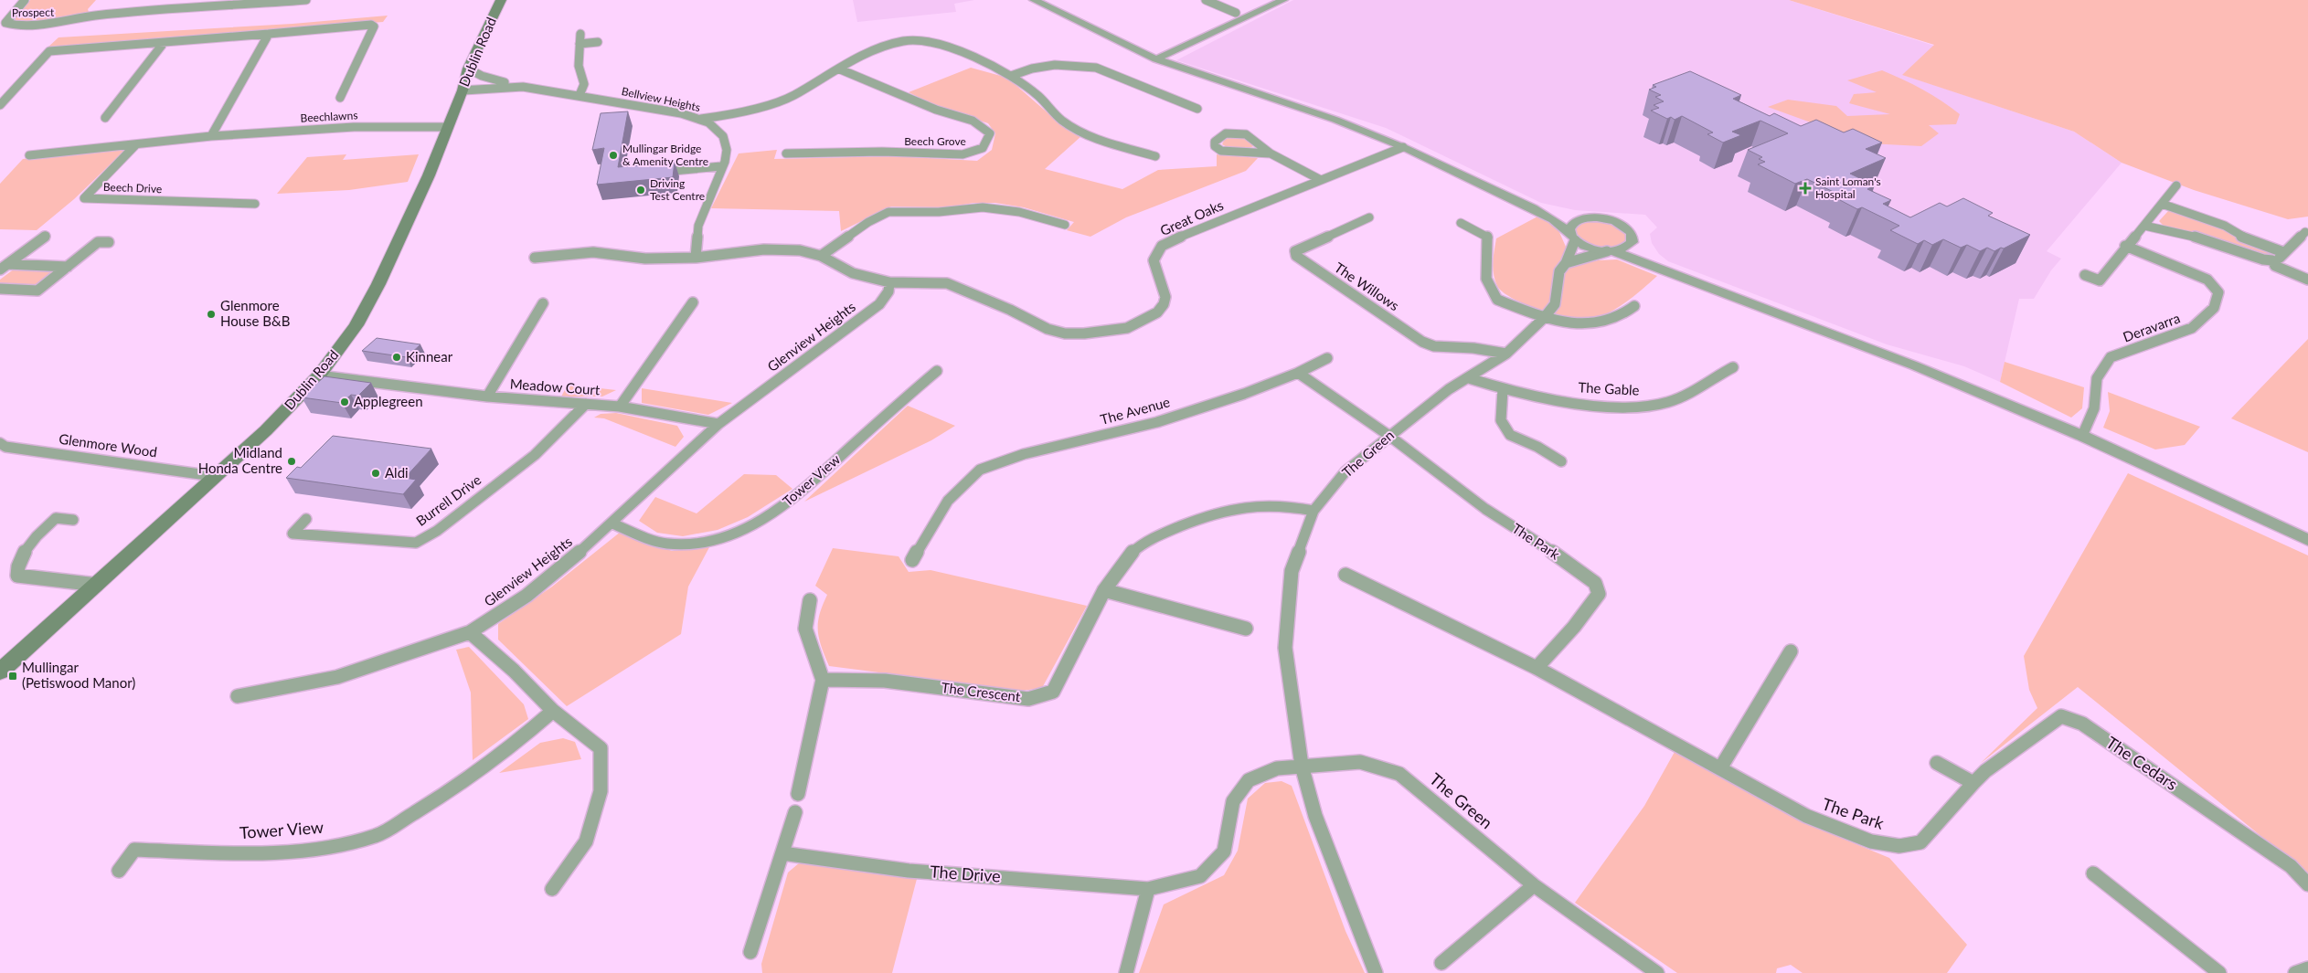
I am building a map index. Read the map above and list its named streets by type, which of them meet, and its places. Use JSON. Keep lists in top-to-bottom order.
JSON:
{
  "streets": {
    "main road": ["Dublin Road"],
    "street": [
      "Prospect",
      "Bellview Heights",
      "Beechlawns",
      "Beech Grove",
      "Beech Drive",
      "Great Oaks",
      "The Willows",
      "Deravarra",
      "Glenview Heights",
      "Meadow Court",
      "The Gable",
      "The Avenue",
      "Glenmore Wood",
      "The Green",
      "Tower View",
      "Burrell Drive",
      "The Park",
      "The Crescent",
      "The Cedars",
      "The Drive"
    ]
  },
  "crossings": [
    ["Dublin Road", "Bellview Heights"],
    ["Dublin Road", "Beechlawns"],
    ["Dublin Road", "Meadow Court"],
    ["Dublin Road", "Glenmore Wood"],
    ["Beechlawns", "Beech Drive"],
    ["Great Oaks", "Glenview Heights"],
    ["The Willows", "The Green"],
    ["Glenview Heights", "Tower View"],
    ["Meadow Court", "Burrell Drive"],
    ["The Gable", "The Green"],
    ["The Green", "The Park"],
    ["The Green", "The Crescent"],
    ["The Green", "The Drive"],
    ["The Park", "The Cedars"]
  ],
  "places": {
    "other": [
      "Mullingar Bridge & Amenity Centre",
      "Driving Test Centre",
      "Glenmore House B&B",
      "Kinnear",
      "Applegreen",
      "Midland Honda Centre",
      "Aldi"
    ],
    "health": ["Saint Loman's Hospital"],
    "transit": ["Mullingar (Petiswood Manor)"]
  }
}
